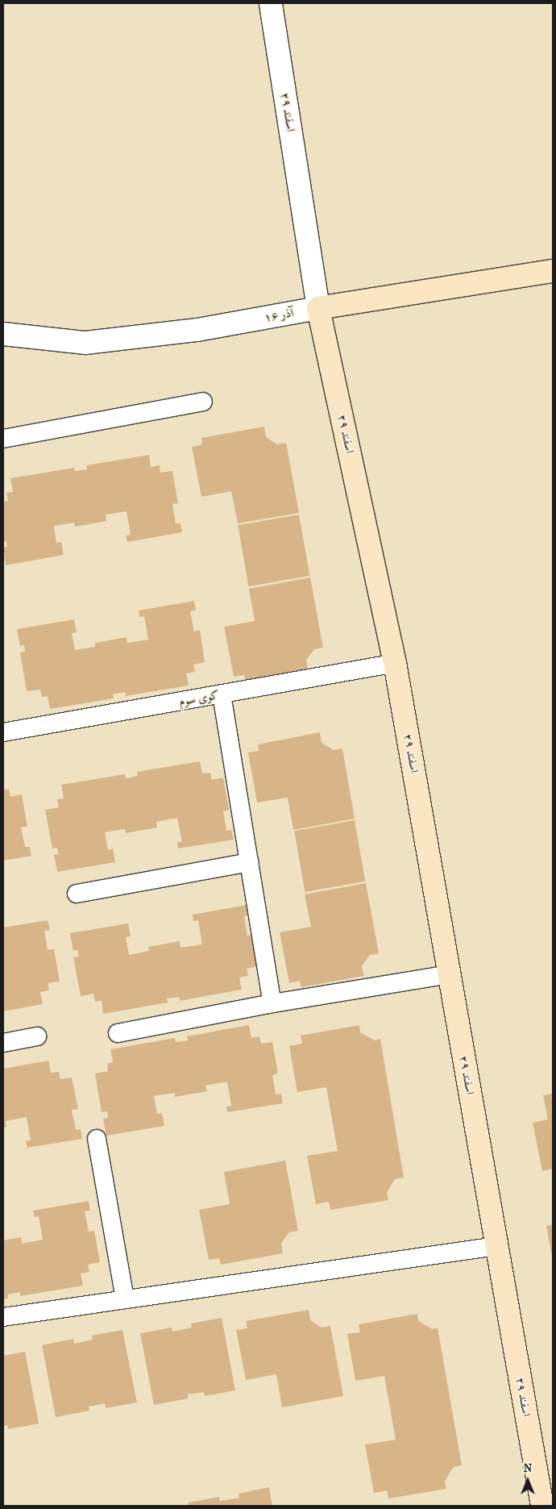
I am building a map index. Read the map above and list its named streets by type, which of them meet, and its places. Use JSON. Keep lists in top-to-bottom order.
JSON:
{
  "streets": {
    "main road": ["۲۹ اسفند", "۱۶ آذر"],
    "street": ["کوی سوم"]
  },
  "crossings": [
    ["۲۹ اسفند", "۱۶ آذر"],
    ["۲۹ اسفند", "کوی سوم"]
  ],
  "north": "top"
}
